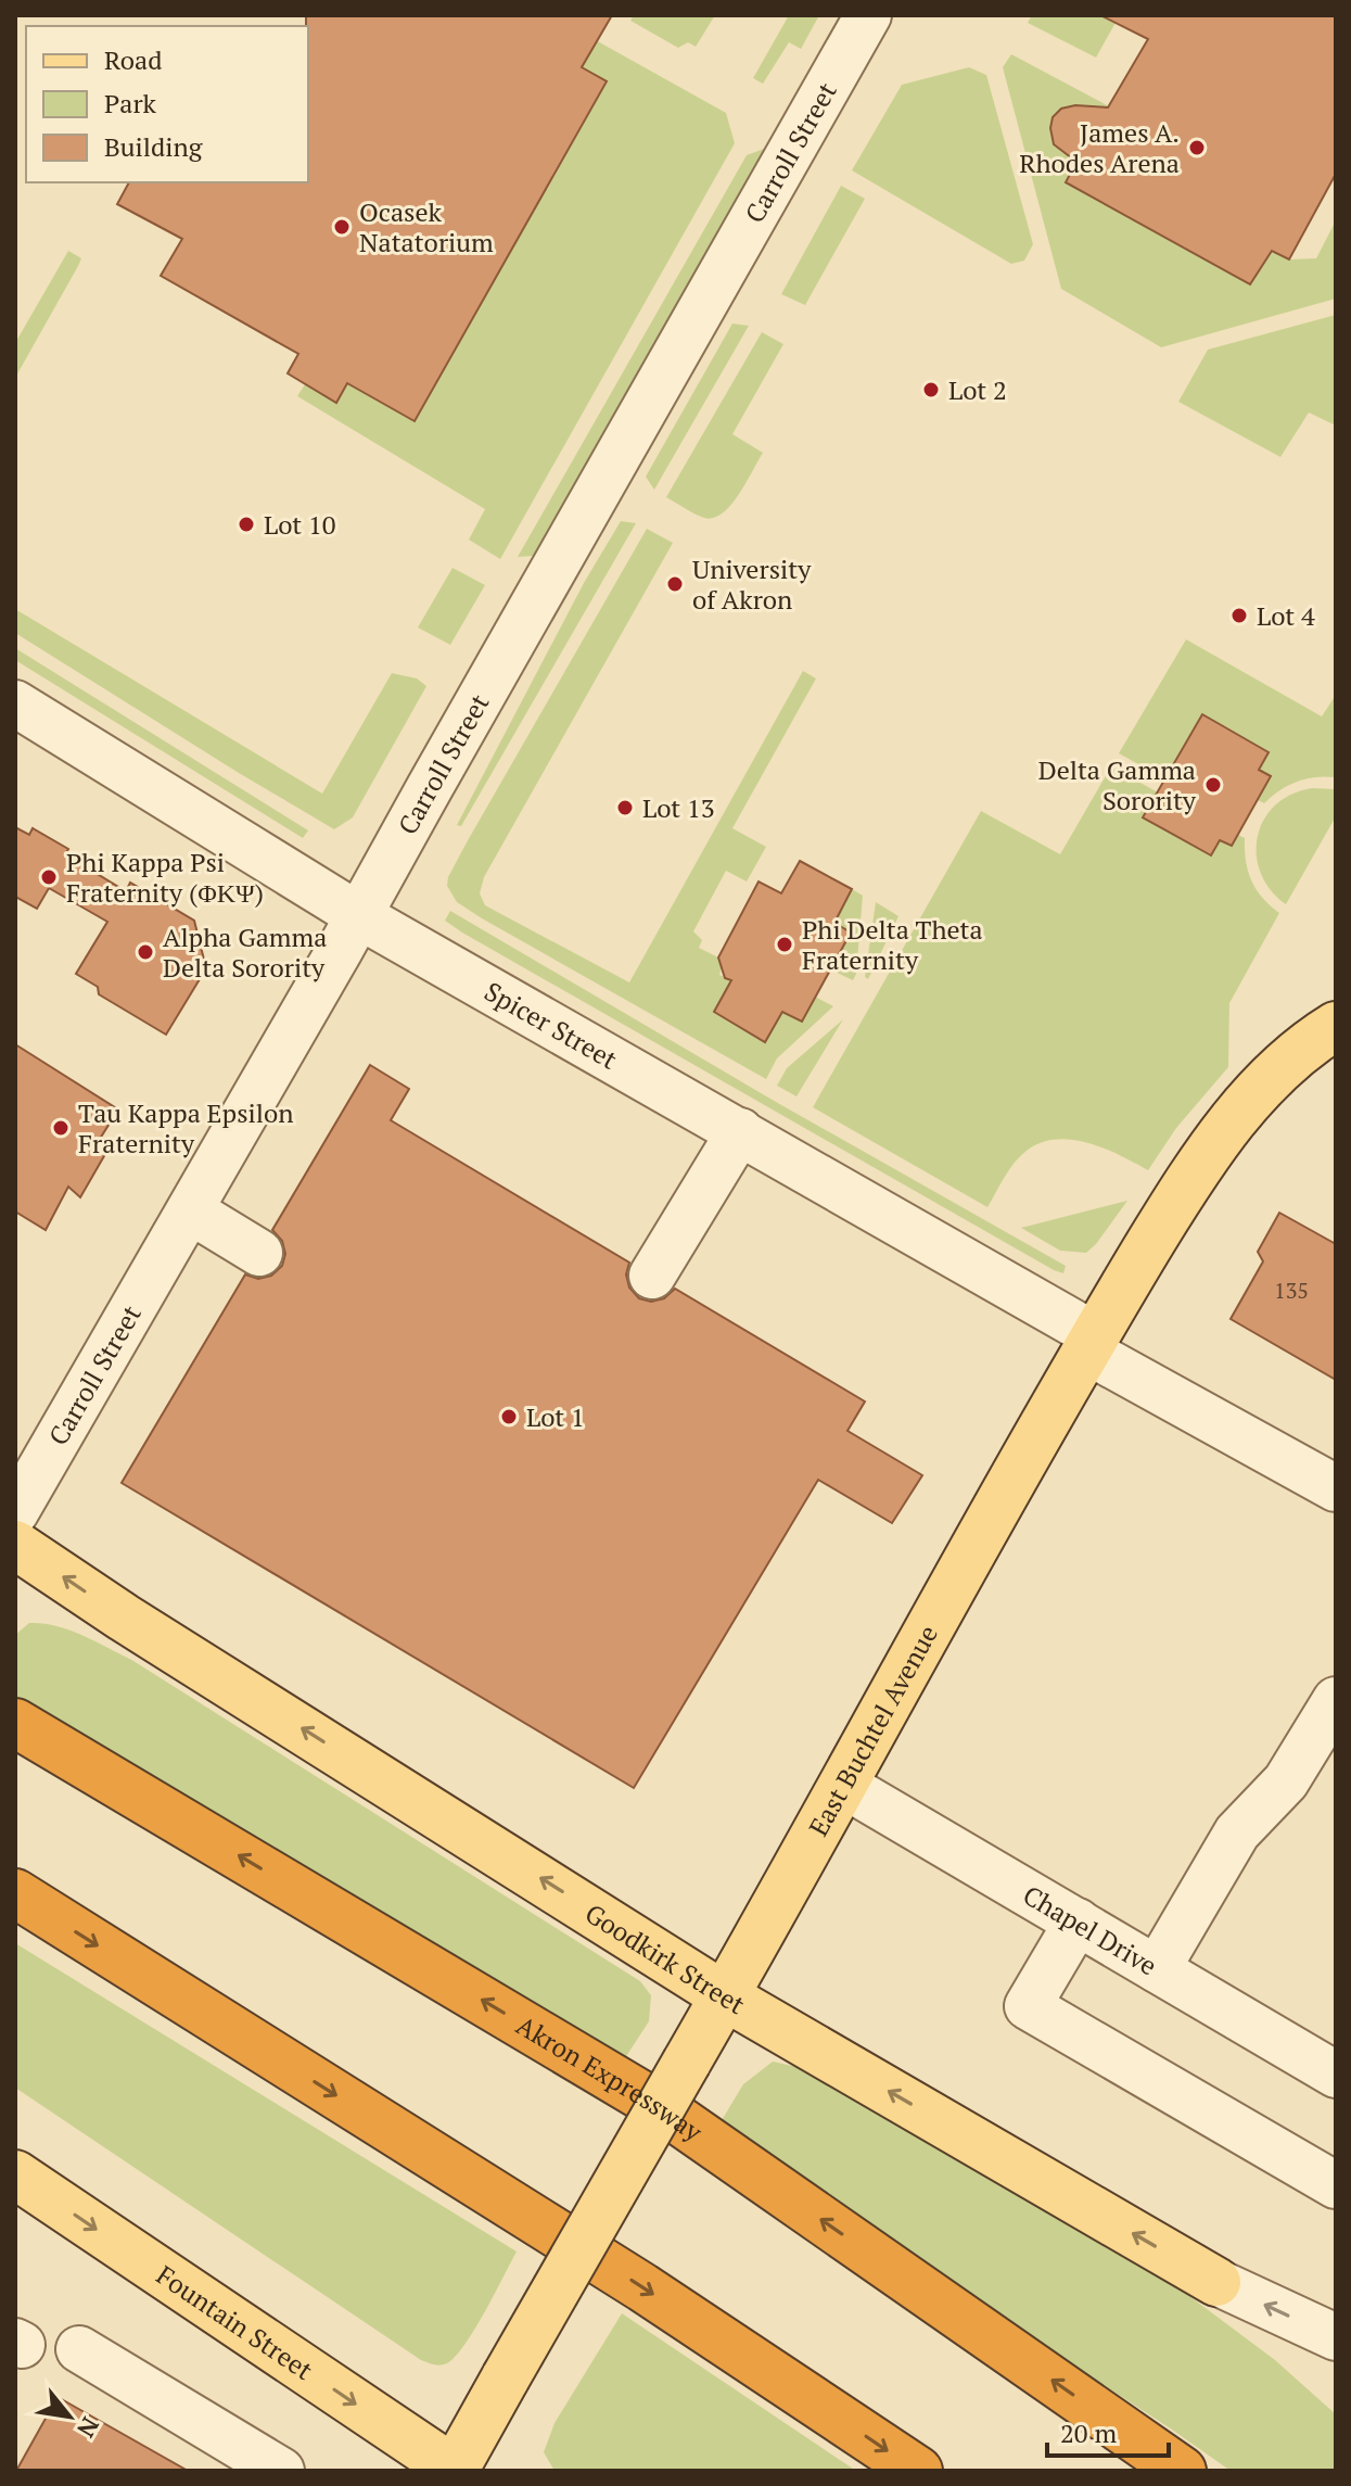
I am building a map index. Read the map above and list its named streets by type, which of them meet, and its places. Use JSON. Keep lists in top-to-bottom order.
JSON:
{
  "streets": {
    "highway": ["Akron Expressway"],
    "main road": ["East Buchtel Avenue", "Goodkirk Street", "Fountain Street"],
    "street": ["Carroll Street", "Spicer Street", "Chapel Drive"]
  },
  "crossings": [
    ["Carroll Street", "Spicer Street"],
    ["Spicer Street", "East Buchtel Avenue"],
    ["East Buchtel Avenue", "Chapel Drive"],
    ["East Buchtel Avenue", "Goodkirk Street"],
    ["East Buchtel Avenue", "Fountain Street"]
  ],
  "one_way": ["Goodkirk Street", "Fountain Street"],
  "places": [
    "James A. Rhodes Arena",
    "Ocasek Natatorium",
    "Lot 2",
    "Lot 10",
    "University of Akron",
    "Lot 4",
    "Delta Gamma Sorority",
    "Lot 13",
    "Phi Kappa Psi Fraternity (ΦΚΨ)",
    "Phi Delta Theta Fraternity",
    "Alpha Gamma Delta Sorority",
    "Tau Kappa Epsilon Fraternity",
    "Lot 1"
  ],
  "house_numbers": ["135"],
  "legend": ["Road", "Park", "Building"],
  "scale_bar": "20 m",
  "north": "bottom right"
}
